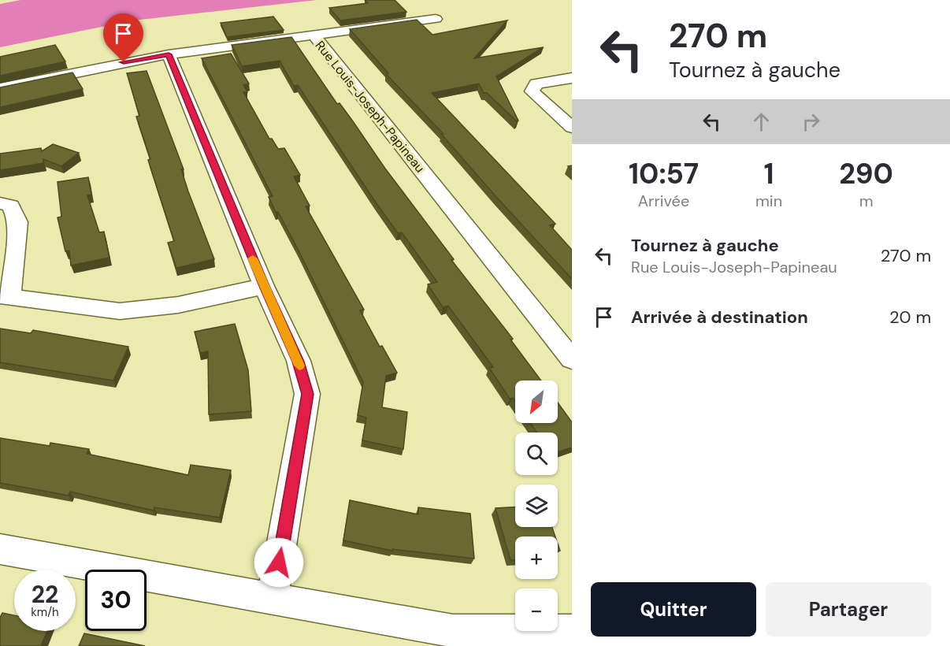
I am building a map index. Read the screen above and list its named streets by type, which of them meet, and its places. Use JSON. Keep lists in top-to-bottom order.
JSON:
{
  "streets": {
    "street": ["Rue Louis-Joseph-Papineau"]
  },
  "north": "bottom left",
  "page": {
    "turn": ["270 m", "Tournez à gauche"],
    "eta": [
      "10:57",
      "Arrivée",
      "1",
      "min",
      "290",
      "m"
    ],
    "list": [
      {
        "name": "Tournez à gauche",
        "note": "Rue Louis-Joseph-Papineau",
        "value": "270 m"
      },
      {
        "name": "Arrivée à destination",
        "value": "20 m"
      }
    ],
    "map_buttons": ["+", "−"],
    "speed": "22 km/h",
    "limit": "30",
    "buttons": ["Quitter", "Partager"]
  }
}
